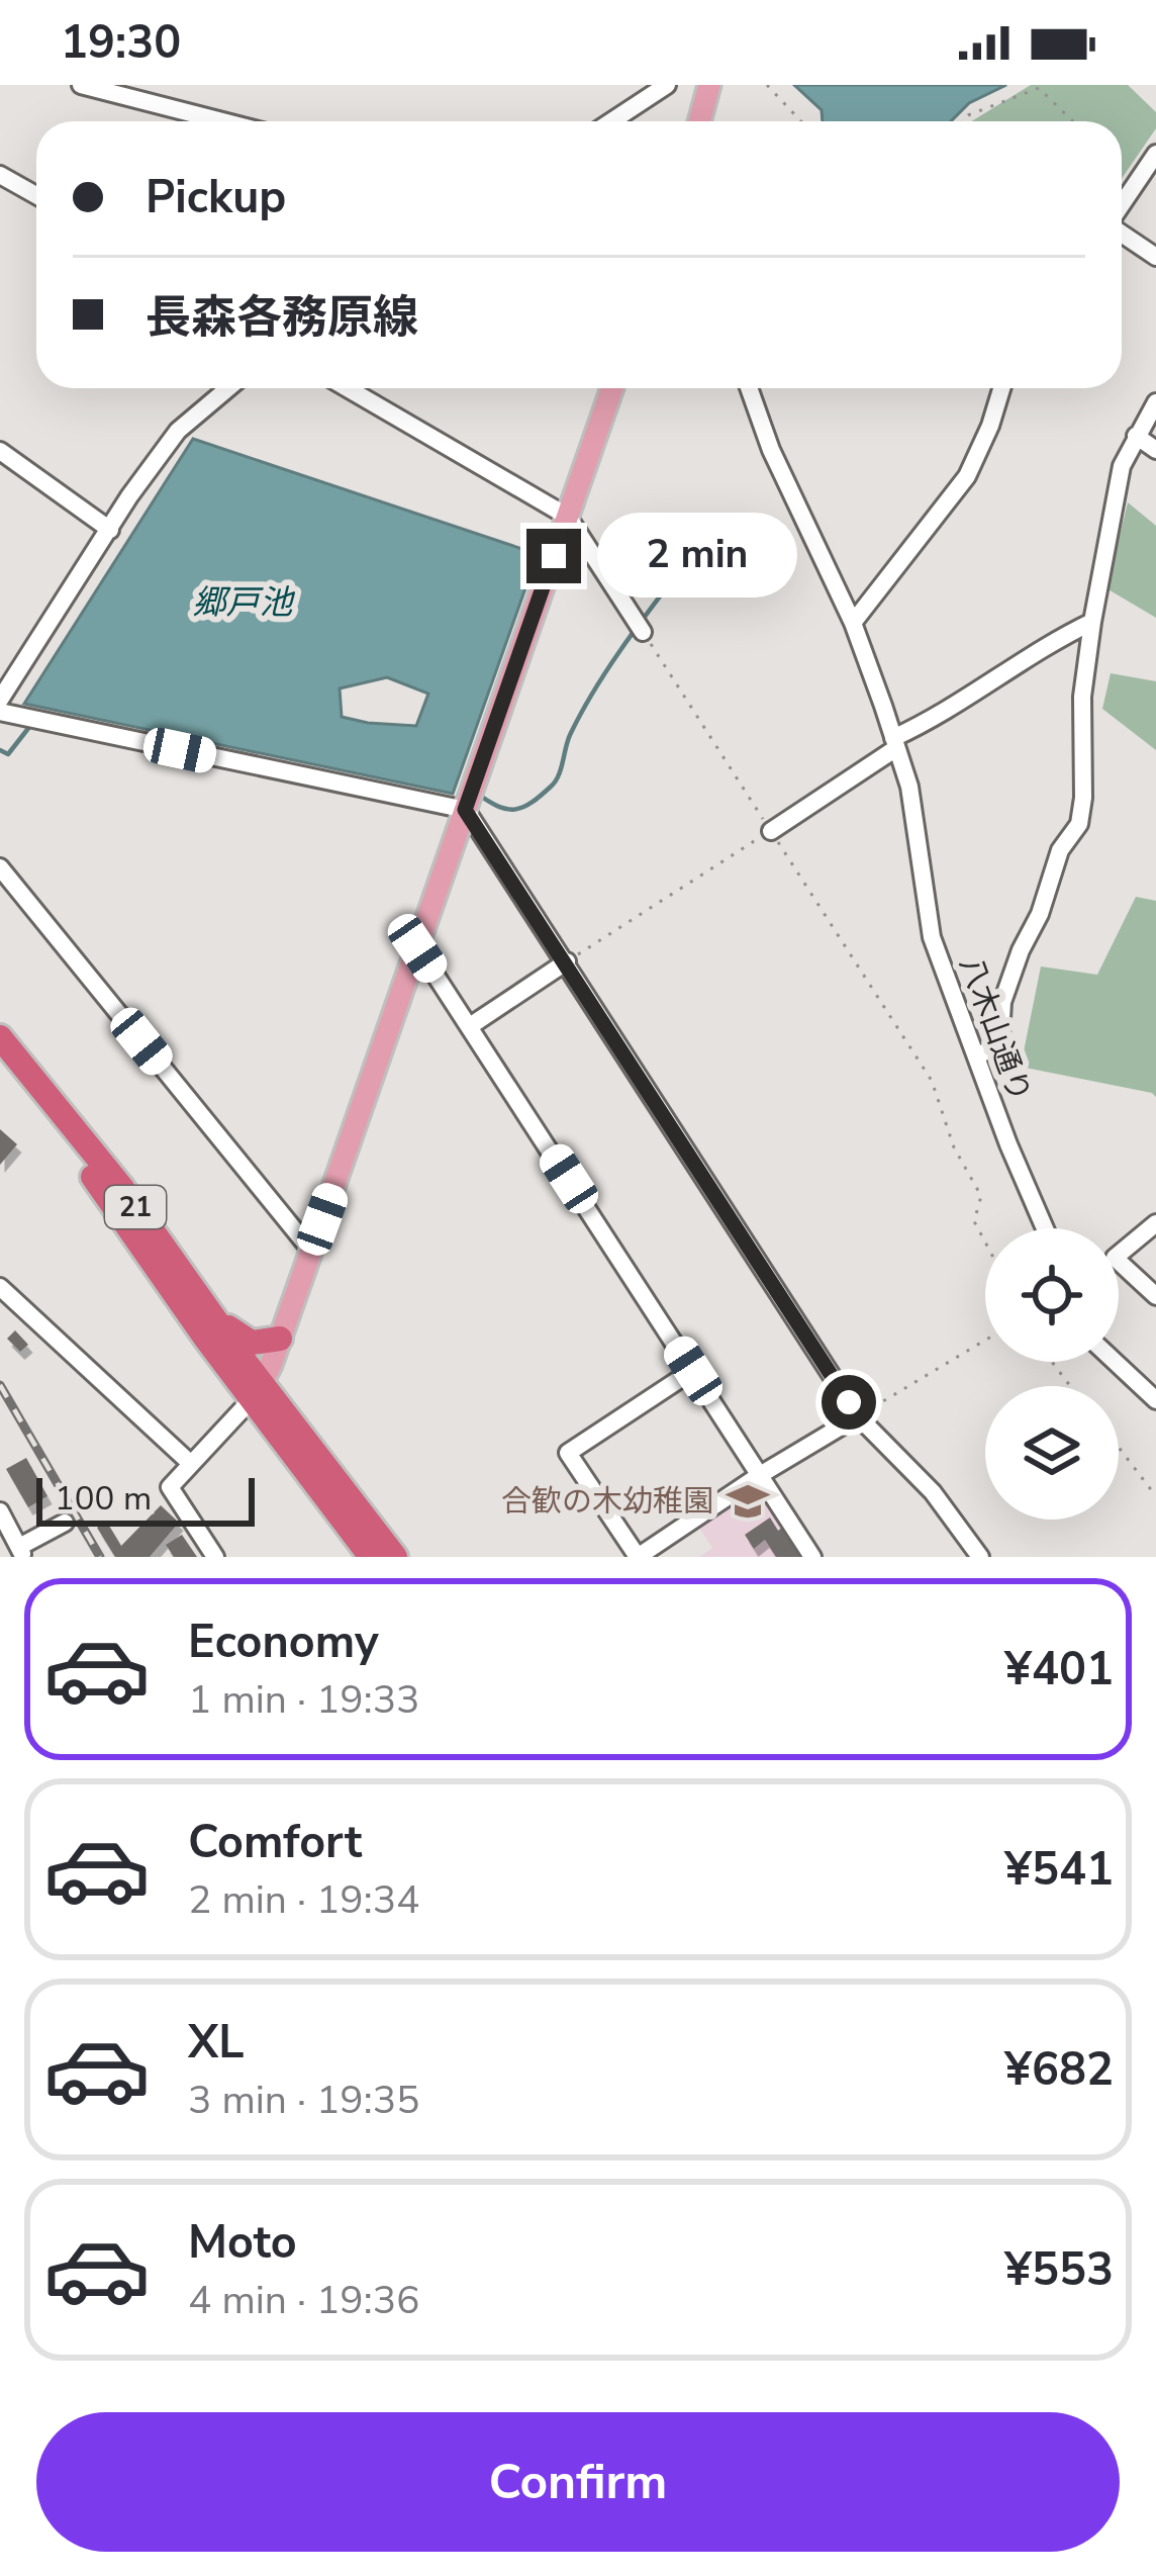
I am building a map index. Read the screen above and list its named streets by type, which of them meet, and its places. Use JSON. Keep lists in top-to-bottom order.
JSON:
{
  "streets": {
    "highway": ["21"],
    "street": ["八木山通り"]
  },
  "water": ["郷戸池"],
  "places": {
    "school or university": ["合歓の木幼稚園"]
  },
  "scale_bar": "100 m",
  "page": {
    "status": "19:30",
    "banner": ["Pickup", "長森各務原線"],
    "bubble": "2 min",
    "scale": "100 m",
    "list": [
      {
        "name": "Economy",
        "note": "1 min · 19:33",
        "value": "¥401"
      },
      {
        "name": "Comfort",
        "note": "2 min · 19:34",
        "value": "¥541"
      },
      {
        "name": "XL",
        "note": "3 min · 19:35",
        "value": "¥682"
      },
      {
        "name": "Moto",
        "note": "4 min · 19:36",
        "value": "¥553"
      }
    ],
    "buttons": "Confirm"
  }
}
